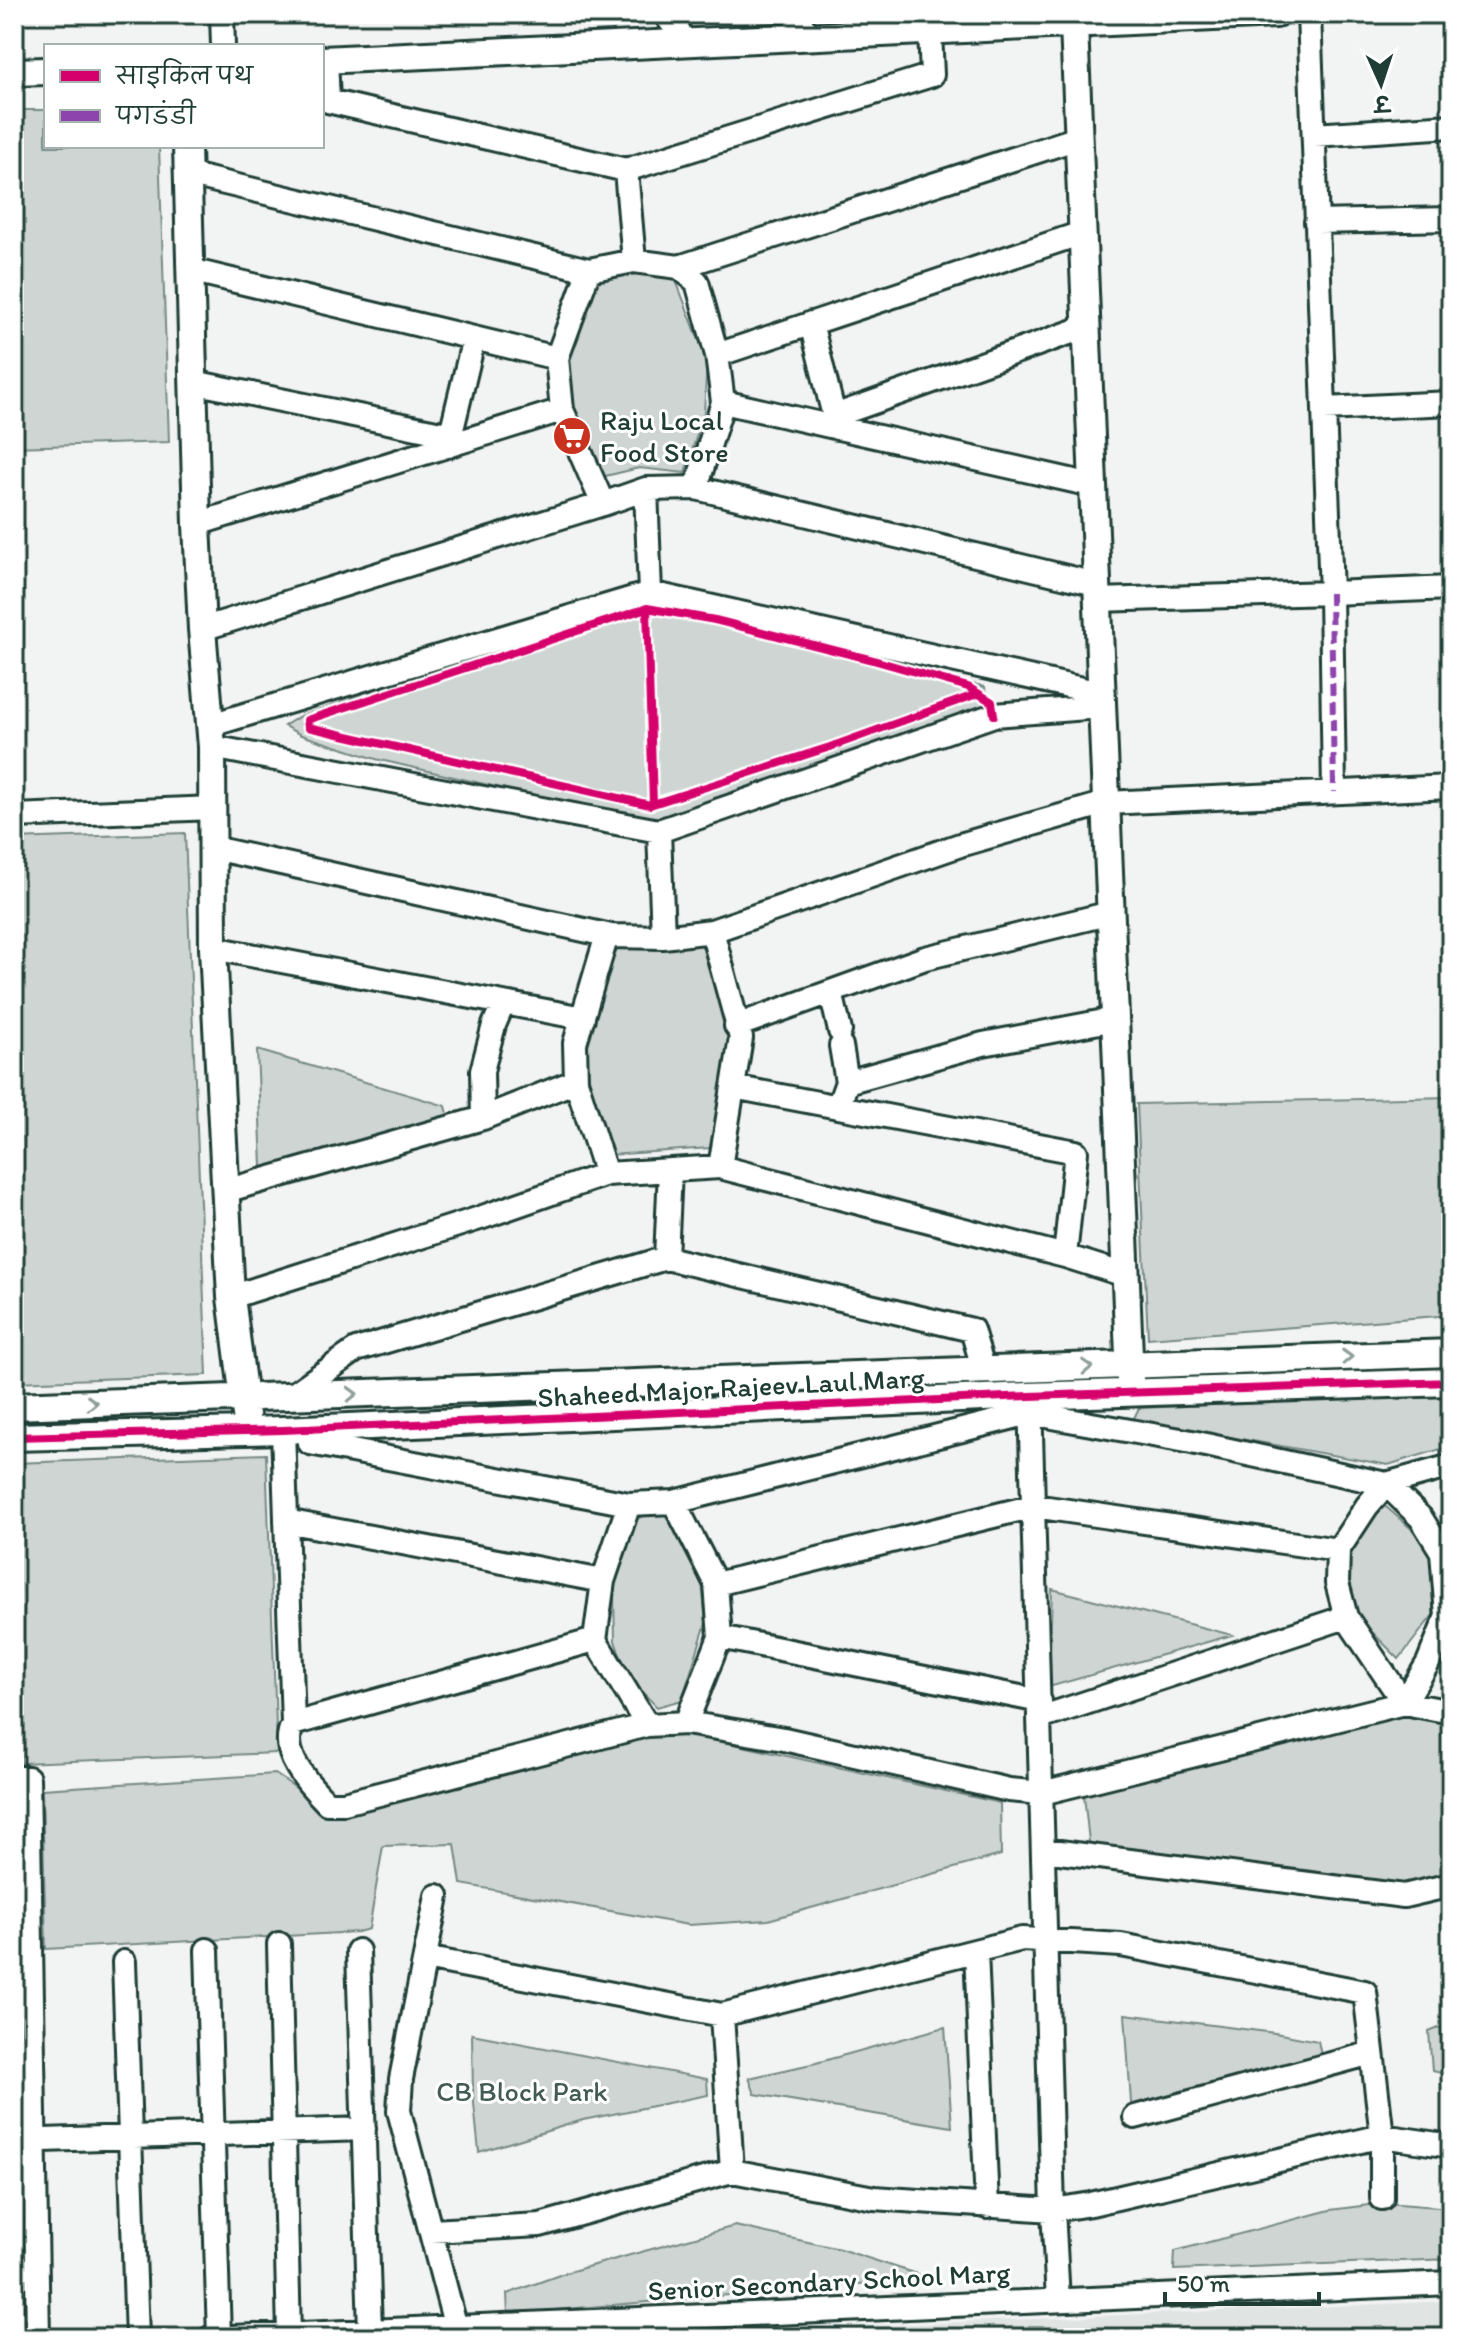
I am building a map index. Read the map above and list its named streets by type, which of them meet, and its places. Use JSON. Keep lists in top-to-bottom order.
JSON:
{
  "streets": {
    "street": ["Shaheed Major Rajeev Laul Marg", "Senior Secondary School Marg"]
  },
  "parks": ["CB Block Park"],
  "places": {
    "supermarket": ["Raju Local Food Store"]
  },
  "legend": ["साइकिल पथ", "पगडंडी"],
  "scale_bar": "50 m",
  "north": "bottom"
}
